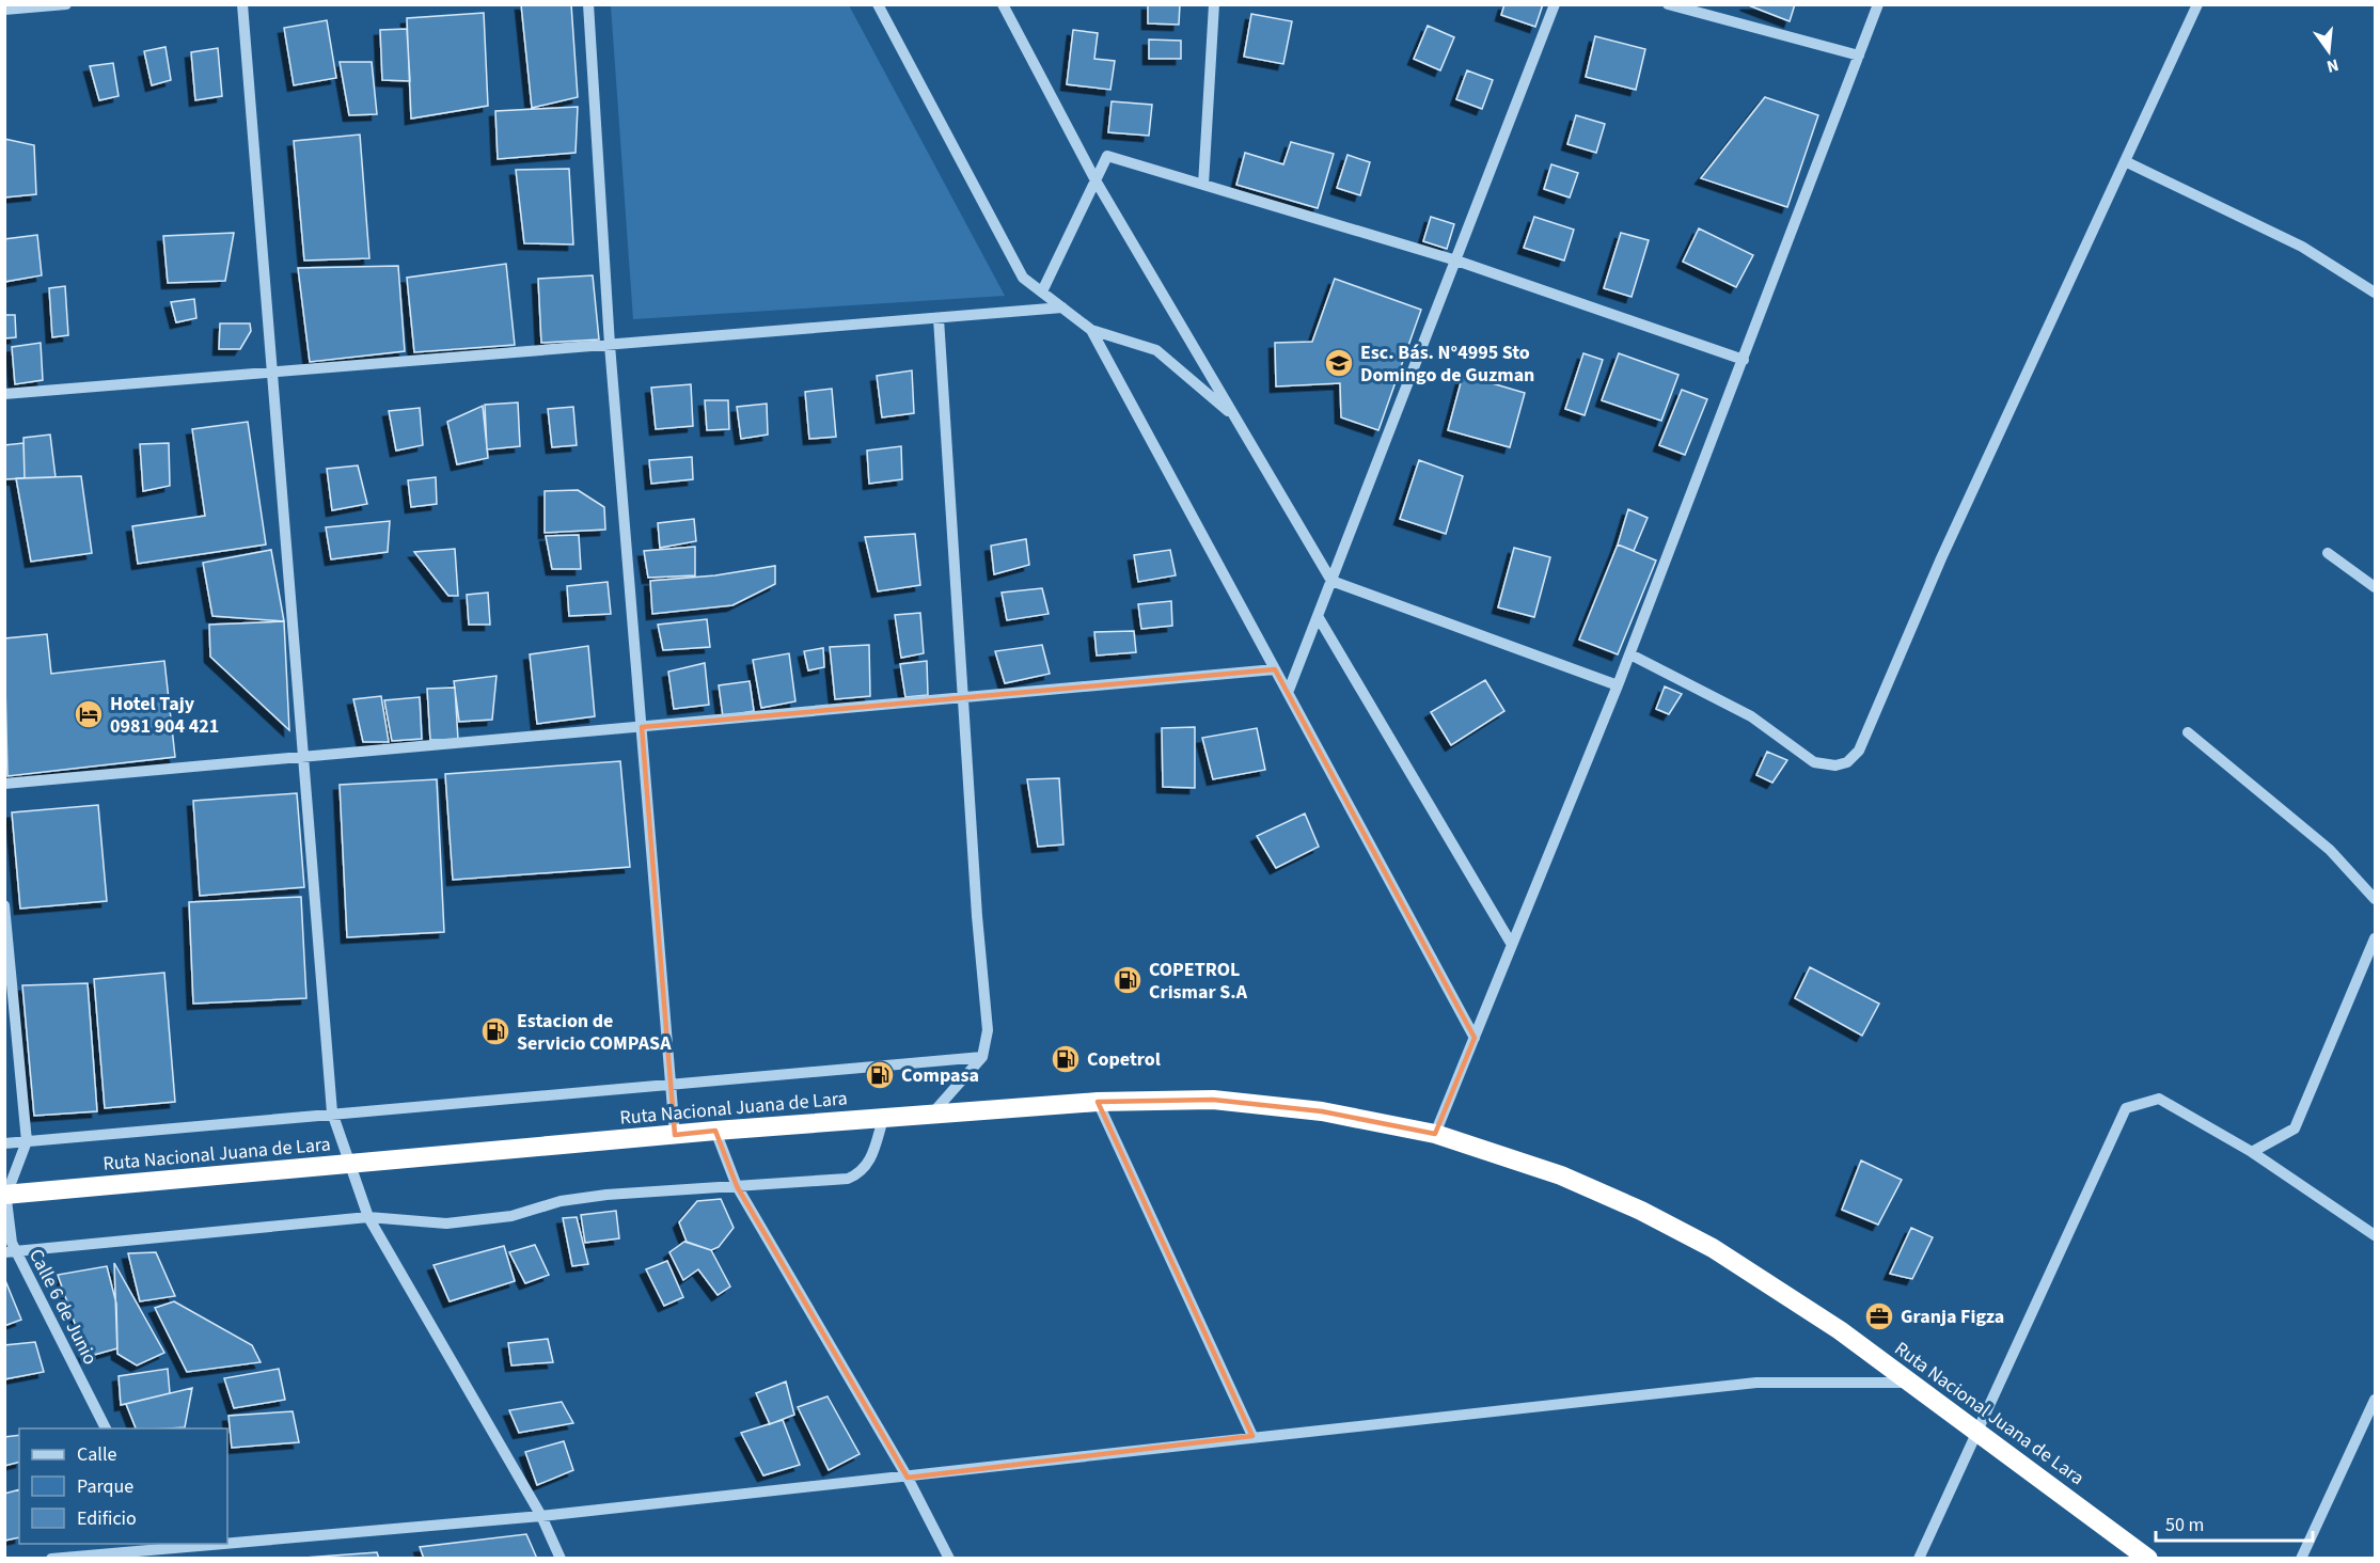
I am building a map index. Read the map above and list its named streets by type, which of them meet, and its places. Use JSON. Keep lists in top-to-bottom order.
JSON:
{
  "streets": {
    "highway": ["Ruta Nacional Juana de Lara"],
    "street": ["Calle 6 de Junio"]
  },
  "crossings": [
    ["Ruta Nacional Juana de Lara", "Calle 6 de Junio"]
  ],
  "places": {
    "school or university": ["Esc. Bás. N°4995 Sto Domingo de Guzman"],
    "hotel": ["Hotel Tajy 0981 904 421"],
    "fuel station": [
      "COPETROL Crismar S.A",
      "Estacion de Servicio COMPASA",
      "Copetrol",
      "Compasa"
    ],
    "office": ["Granja Figza"]
  },
  "legend": ["Calle", "Parque", "Edificio"],
  "scale_bar": "50 m",
  "north": "bottom"
}
